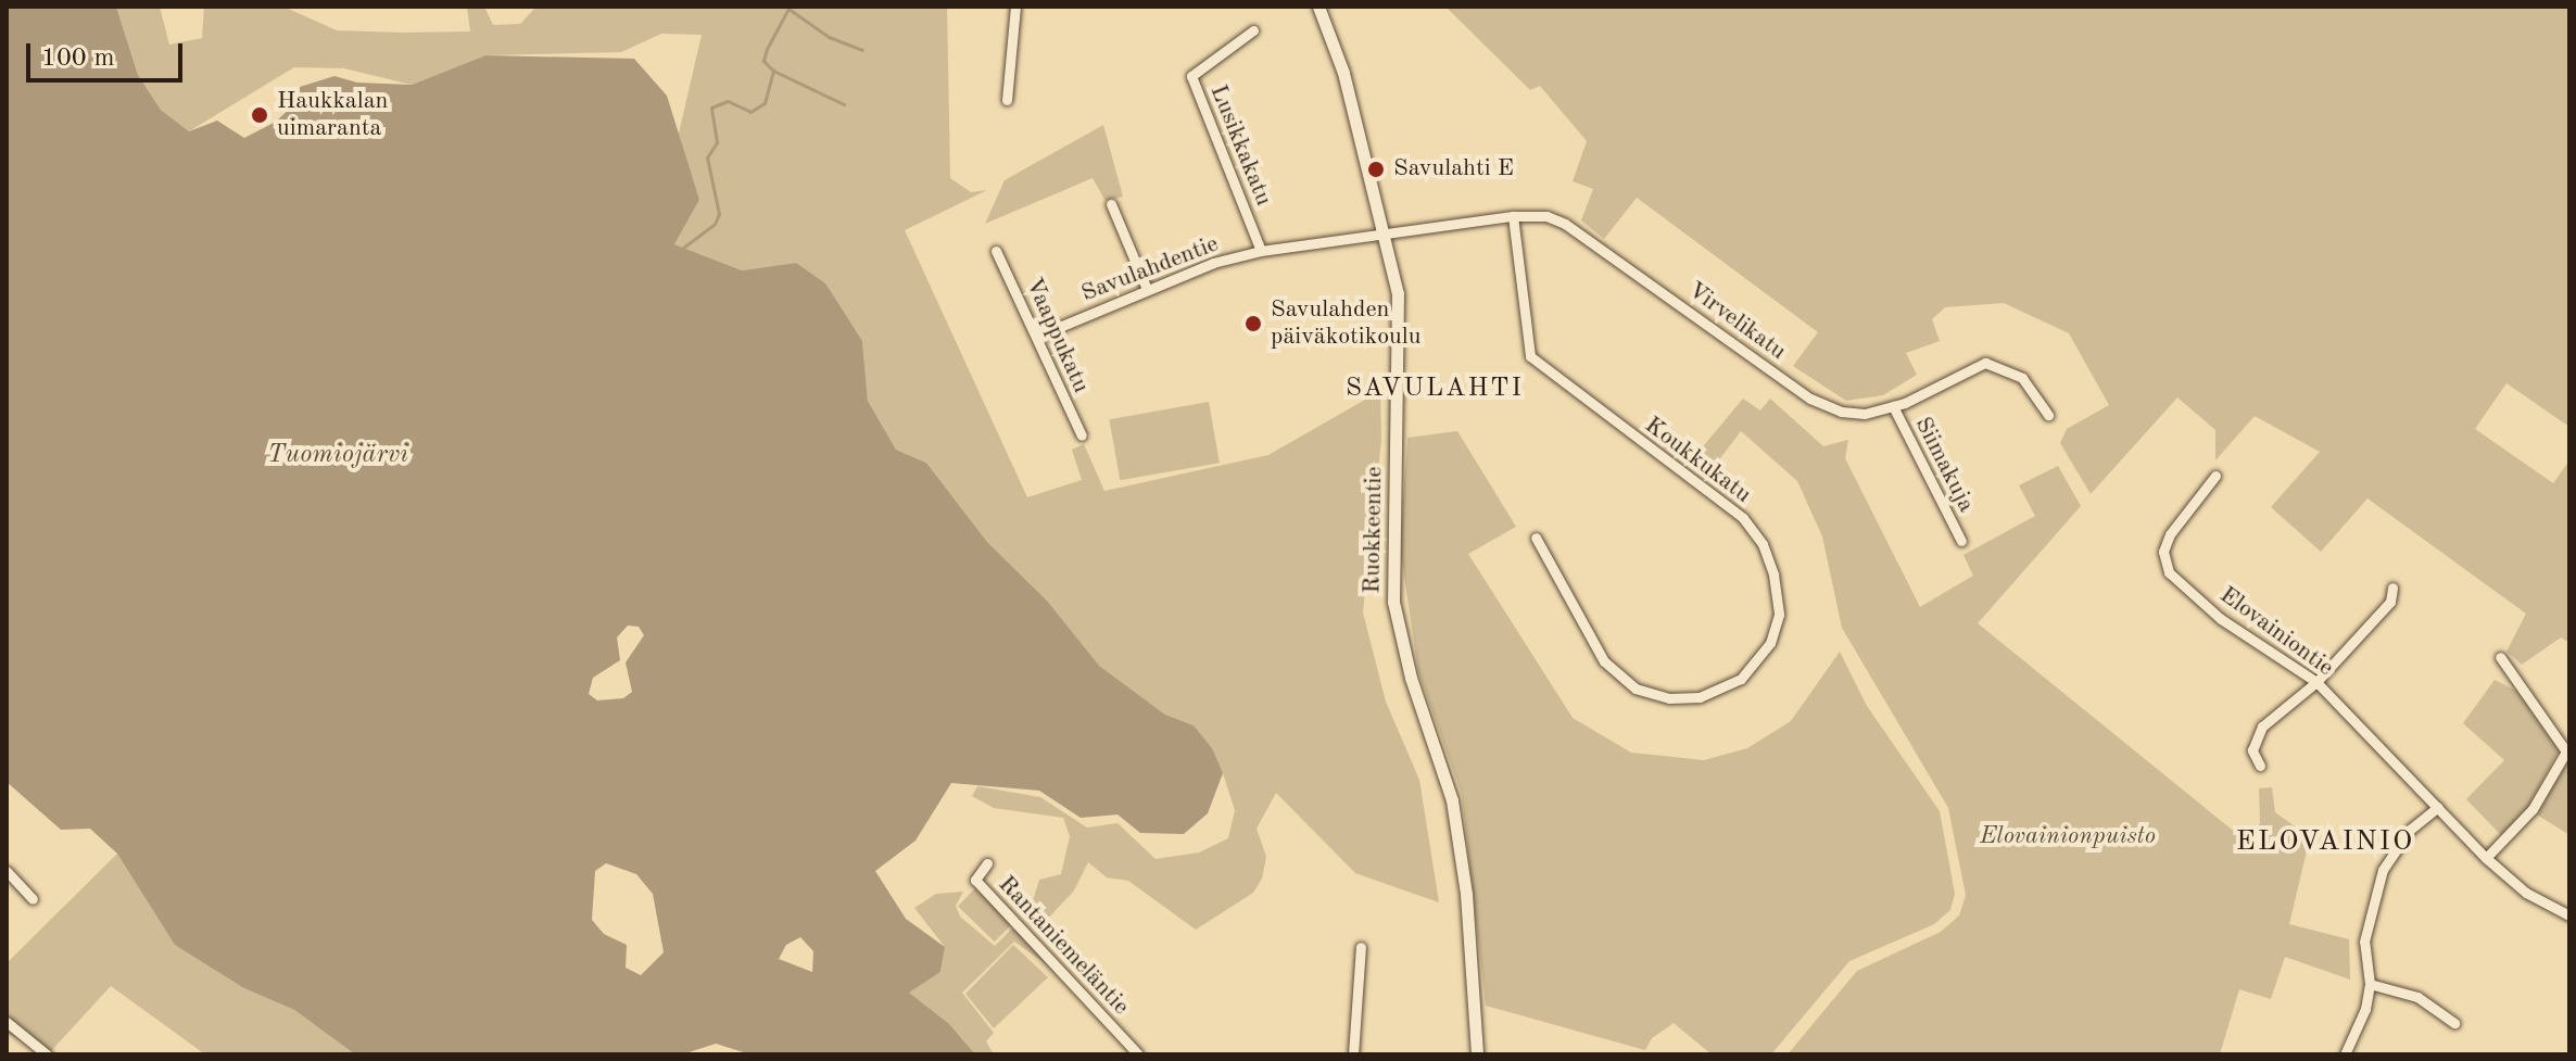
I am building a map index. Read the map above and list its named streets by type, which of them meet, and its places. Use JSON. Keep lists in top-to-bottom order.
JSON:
{
  "streets": {
    "street": [
      "Lusikkakatu",
      "Savulahdentie",
      "Virvelikatu",
      "Vaappukatu",
      "Koukkukatu",
      "Siimakuja",
      "Ruokkeentie",
      "Elovainiontie",
      "Rantaniemeläntie"
    ]
  },
  "crossings": [
    ["Lusikkakatu", "Savulahdentie"],
    ["Savulahdentie", "Virvelikatu"],
    ["Savulahdentie", "Vaappukatu"],
    ["Savulahdentie", "Ruokkeentie"],
    ["Virvelikatu", "Koukkukatu"],
    ["Virvelikatu", "Siimakuja"],
    ["Virvelikatu", "Ruokkeentie"]
  ],
  "districts": ["SAVULAHTI", "ELOVAINIO"],
  "water": ["Tuomiojärvi"],
  "parks": ["Elovainionpuisto"],
  "places": ["Haukkalan uimaranta", "Savulahti E", "Savulahden päiväkotikoulu"],
  "scale_bar": "100 m"
}
